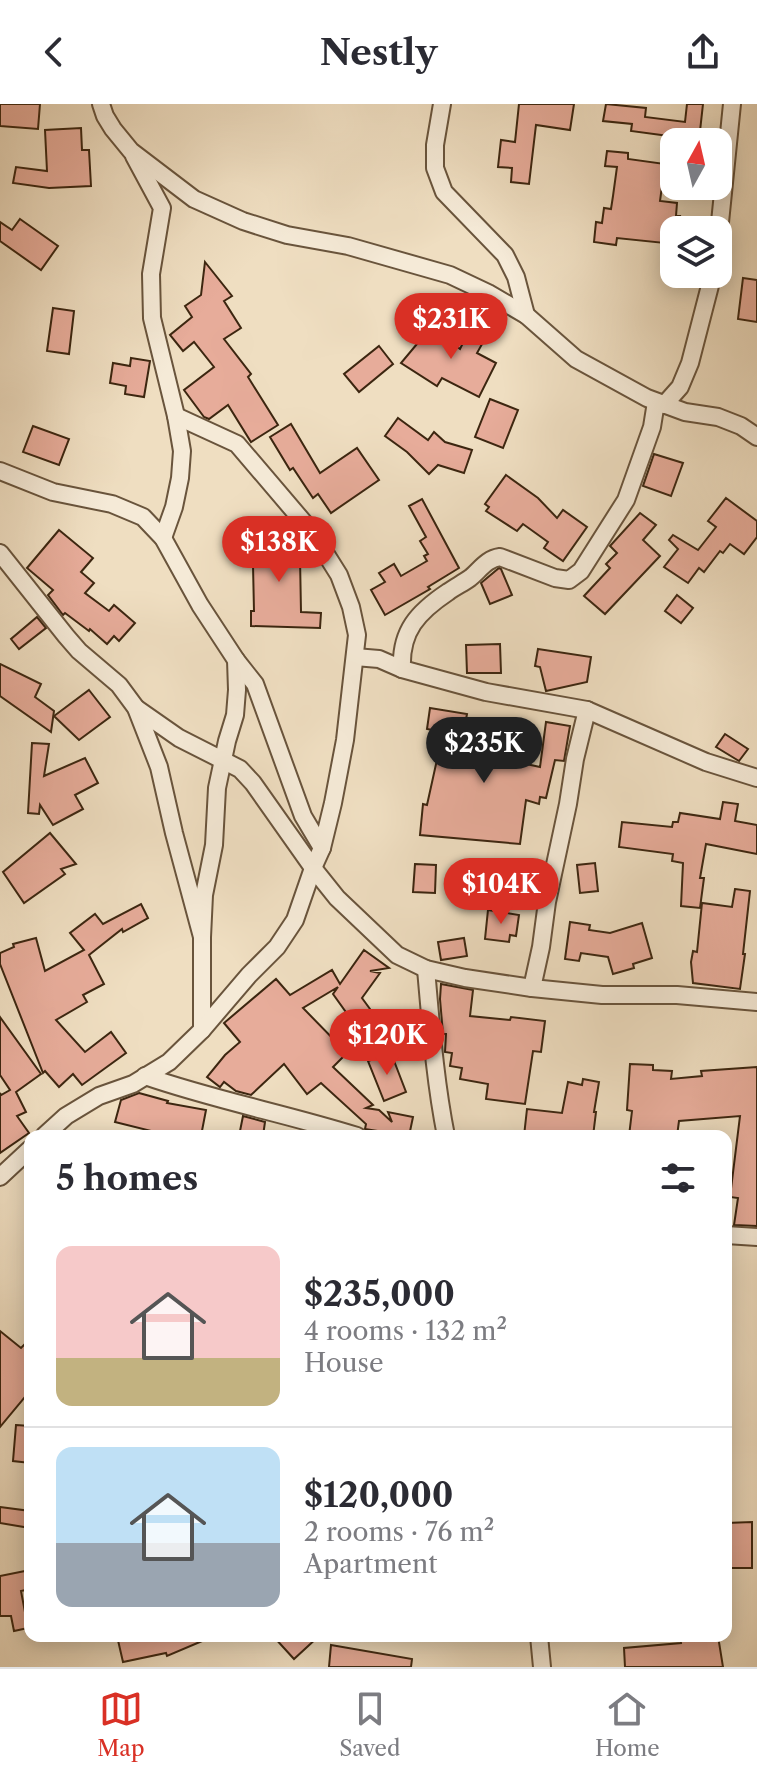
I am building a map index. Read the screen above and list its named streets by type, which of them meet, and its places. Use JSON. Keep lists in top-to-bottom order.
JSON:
{
  "north": "top",
  "page": {
    "header": "Nestly",
    "price": [
      "$231K",
      "$138K",
      "$235K",
      "$104K",
      "$120K"
    ],
    "heading": "5 homes",
    "list": [
      {
        "name": "$235,000",
        "note": "4 rooms · 132 m² · House"
      },
      {
        "name": "$120,000",
        "note": "2 rooms · 76 m² · Apartment"
      }
    ],
    "tabs": ["Map", "Saved", "Home"]
  }
}
